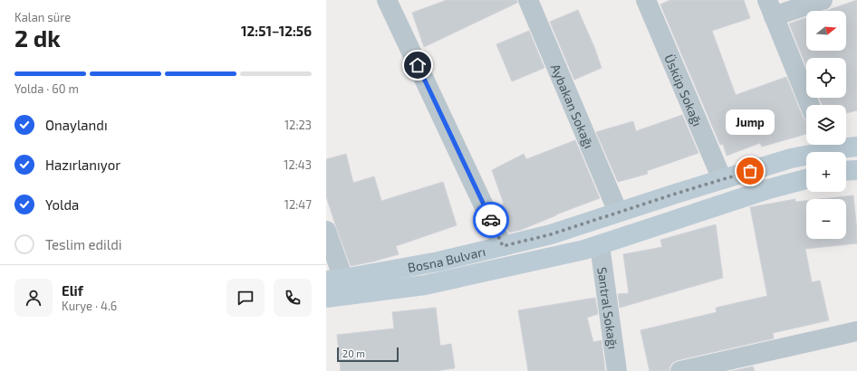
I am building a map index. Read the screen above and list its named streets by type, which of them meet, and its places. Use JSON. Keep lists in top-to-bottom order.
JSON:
{
  "streets": {
    "main road": ["Bosna Bulvarı"],
    "street": ["Üsküp Sokağı", "Aybakan Sokağı", "Santral Sokağı"]
  },
  "crossings": [
    ["Üsküp Sokağı", "Bosna Bulvarı"],
    ["Aybakan Sokağı", "Bosna Bulvarı"],
    ["Bosna Bulvarı", "Santral Sokağı"]
  ],
  "places": ["Jump"],
  "scale_bar": "20 m",
  "north": "right",
  "page": {
    "heading": ["2 dk", "Kalan süre", "12:51–12:56"],
    "panel": ["Elif", "Kurye · 4.6"],
    "map_buttons": ["+", "−"],
    "bar": "Yolda · 60 m",
    "list": [
      ["Onaylandı", "12:23"],
      ["Hazırlanıyor", "12:43"],
      ["Yolda", "12:47"],
      "Teslim edildi"
    ],
    "bubble": "Jump",
    "scale": "20 m"
  }
}
